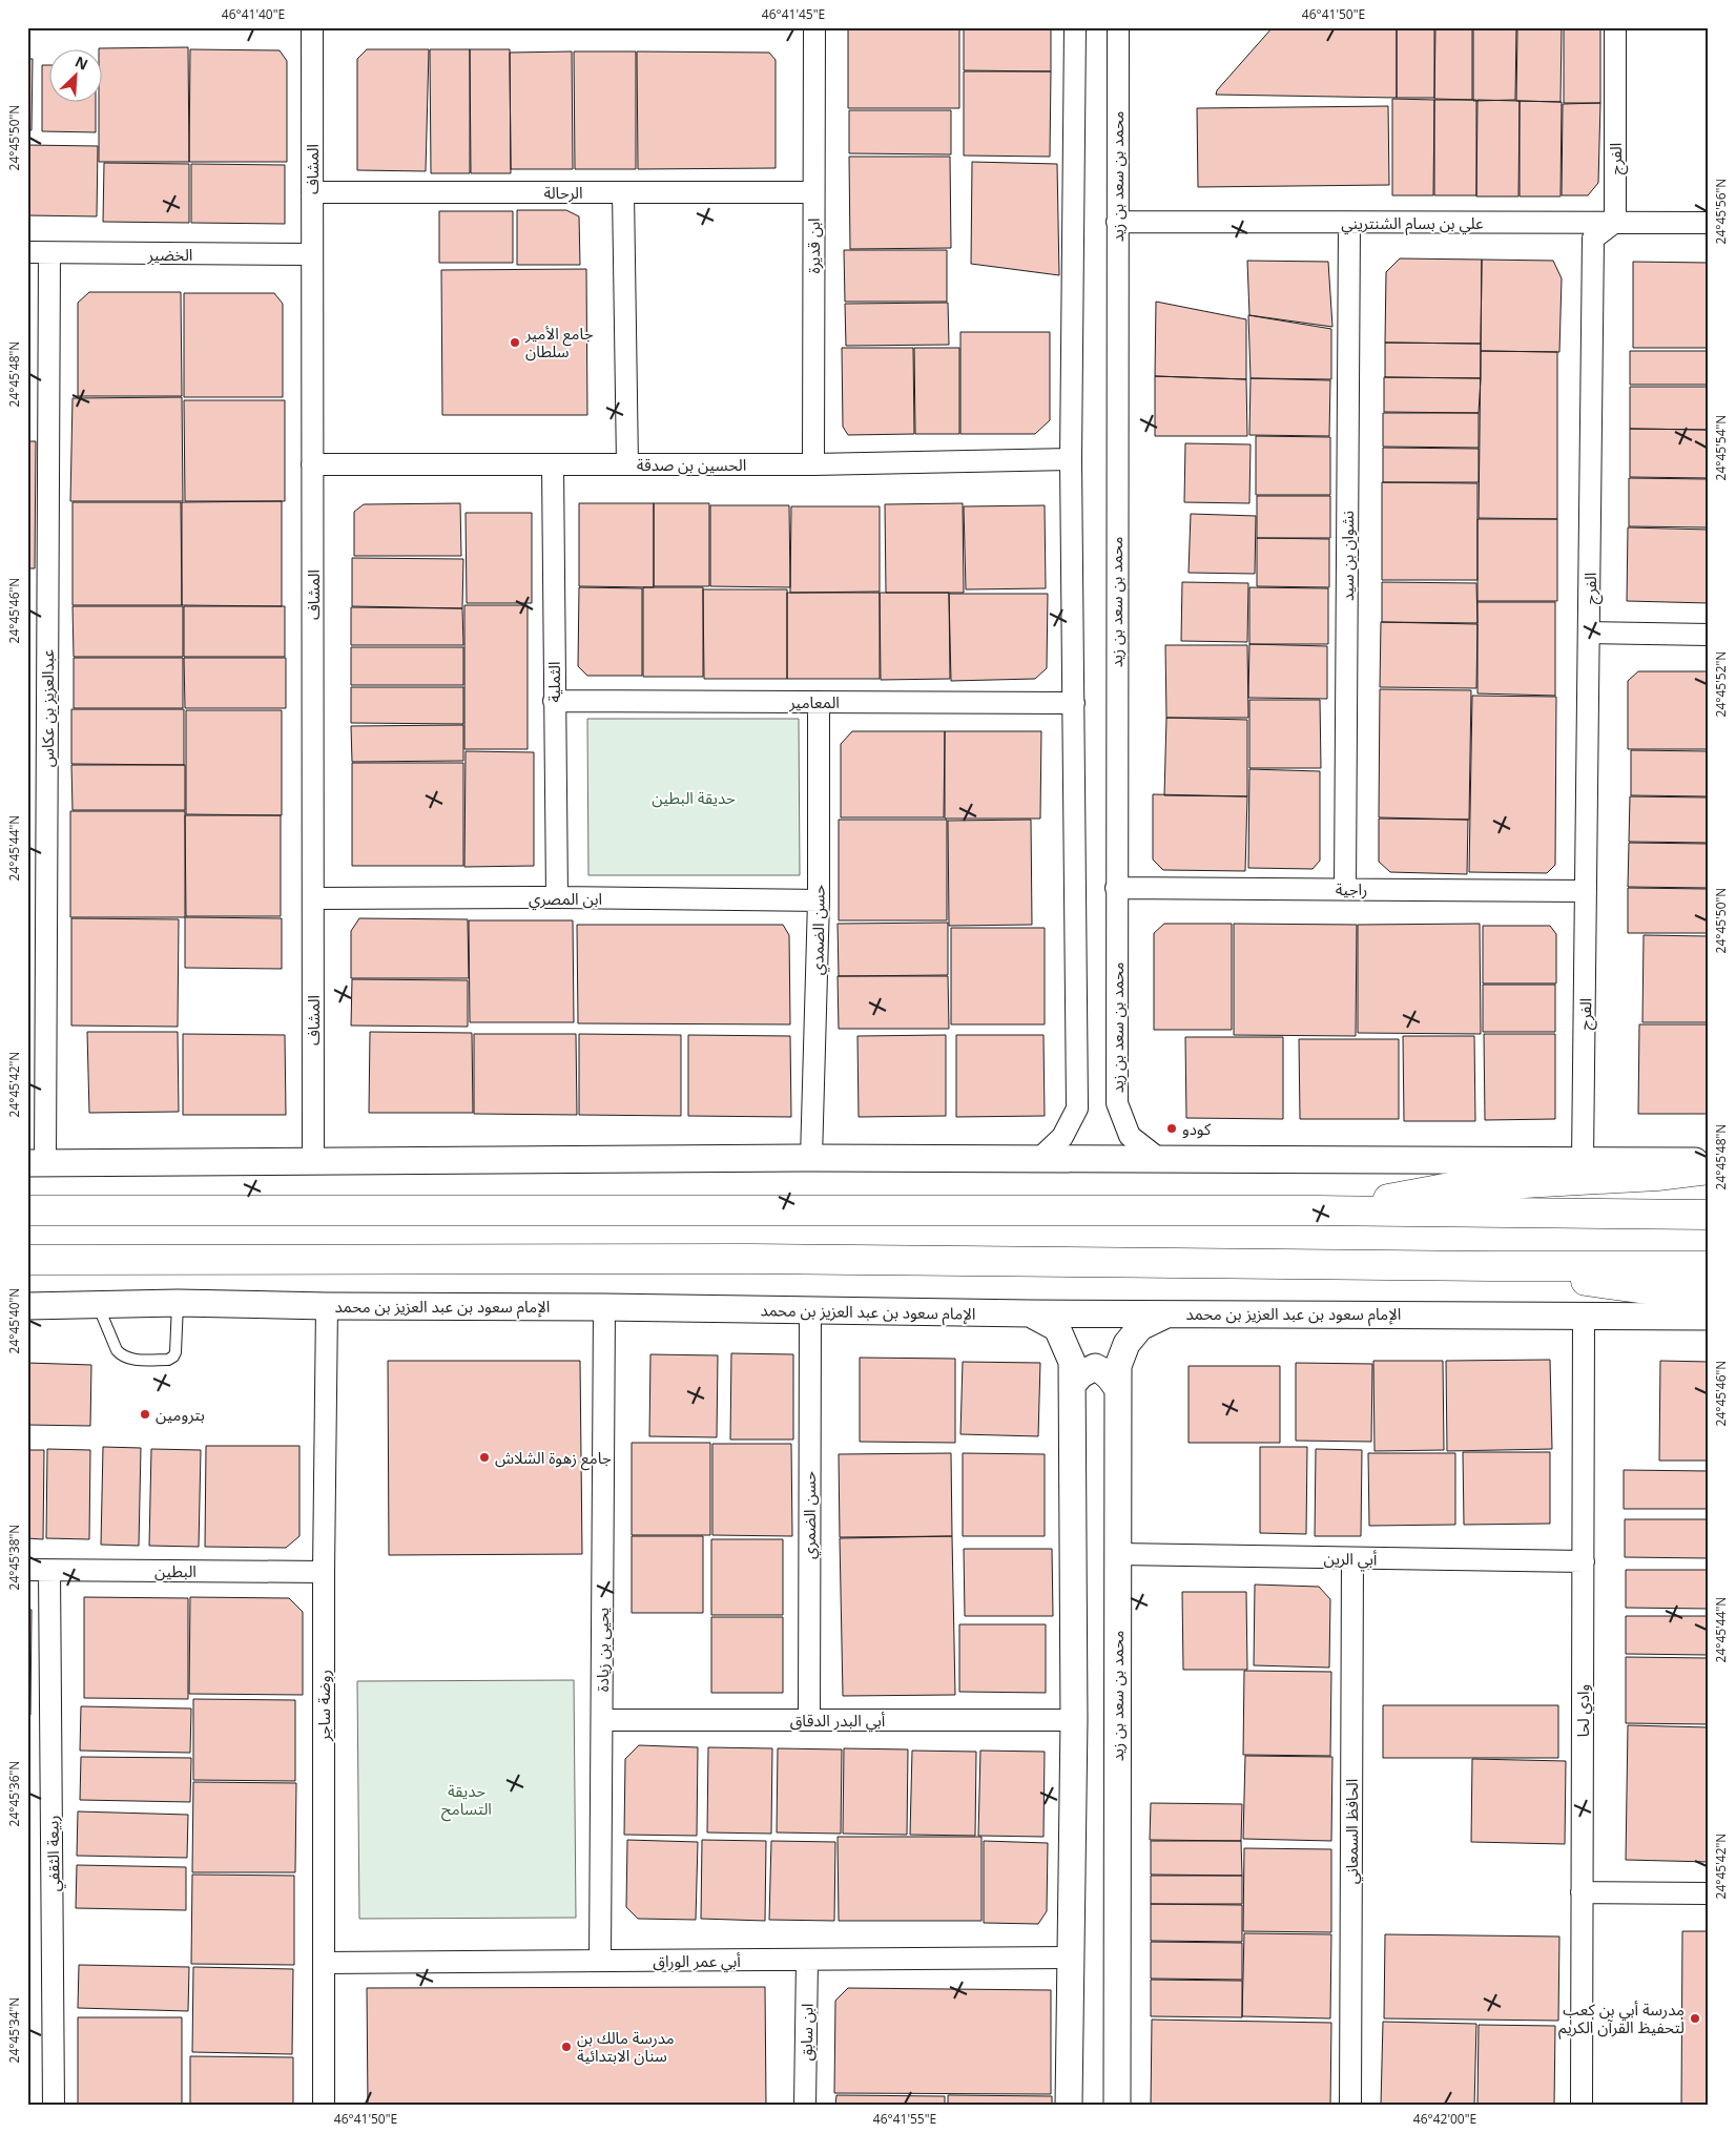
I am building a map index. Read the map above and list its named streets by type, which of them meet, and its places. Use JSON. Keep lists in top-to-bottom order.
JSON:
{
  "streets": {
    "street": [
      "الفرج",
      "المشاف",
      "محمد بن سعد بن زيد",
      "الرحالة",
      "علي بن بسام الشنتريني",
      "ابن قديرة",
      "الخضير",
      "الحسين بن صدقة",
      "نشوان بن سيد",
      "الثملية",
      "المعامير",
      "عبدالعزيز بن عكاس",
      "راجية",
      "ابن المصري",
      "حسن الضمدي",
      "الإمام سعود بن عبد العزيز بن محمد",
      "حسن الضمري",
      "أبي الرين",
      "البطين",
      "يحيى بن زيادة",
      "روضة ساجر",
      "وادي لحا",
      "أبي البدر الدقاق",
      "الحافظ السمعاني",
      "ربيعة الثقفي",
      "أبي عمر الوراق",
      "ابن سابق"
    ]
  },
  "crossings": [
    ["الفرج", "علي بن بسام الشنتريني"],
    ["الفرج", "راجية"],
    ["المشاف", "الرحالة"],
    ["المشاف", "الخضير"],
    ["المشاف", "الحسين بن صدقة"],
    ["المشاف", "ابن المصري"],
    ["محمد بن سعد بن زيد", "علي بن بسام الشنتريني"],
    ["محمد بن سعد بن زيد", "راجية"],
    ["محمد بن سعد بن زيد", "الإمام سعود بن عبد العزيز بن محمد"],
    ["محمد بن سعد بن زيد", "أبي الرين"],
    ["الرحالة", "ابن قديرة"],
    ["علي بن بسام الشنتريني", "نشوان بن سيد"],
    ["ابن قديرة", "الحسين بن صدقة"],
    ["الخضير", "عبدالعزيز بن عكاس"],
    ["الحسين بن صدقة", "الثملية"],
    ["نشوان بن سيد", "راجية"],
    ["الثملية", "المعامير"],
    ["الثملية", "ابن المصري"],
    ["المعامير", "حسن الضمدي"],
    ["ابن المصري", "حسن الضمدي"],
    ["الإمام سعود بن عبد العزيز بن محمد", "حسن الضمري"],
    ["الإمام سعود بن عبد العزيز بن محمد", "يحيى بن زيادة"],
    ["الإمام سعود بن عبد العزيز بن محمد", "روضة ساجر"],
    ["الإمام سعود بن عبد العزيز بن محمد", "وادي لحا"],
    ["حسن الضمري", "أبي البدر الدقاق"],
    ["أبي الرين", "وادي لحا"],
    ["أبي الرين", "الحافظ السمعاني"],
    ["البطين", "روضة ساجر"],
    ["البطين", "ربيعة الثقفي"],
    ["يحيى بن زيادة", "أبي البدر الدقاق"],
    ["يحيى بن زيادة", "أبي عمر الوراق"],
    ["روضة ساجر", "أبي عمر الوراق"],
    ["أبي عمر الوراق", "ابن سابق"]
  ],
  "parks": ["حديقة البطين", "حديقة التسامح"],
  "places": [
    "جامع الأمير سلطان",
    "كودو",
    "بترومين",
    "جامع زهوة الشلاش",
    "مدرسة أبي بن كعب لتحفيظ القرآن الكريم",
    "مدرسة مالك بن سنان الابتدائية"
  ],
  "north": "top right",
  "coordinates": [
    "46°41'40\"E",
    "46°41'45\"E",
    "46°41'50\"E",
    "24°45'50\"N",
    "24°45'56\"N",
    "24°45'48\"N",
    "24°45'54\"N",
    "24°45'46\"N",
    "24°45'52\"N",
    "24°45'44\"N",
    "24°45'42\"N",
    "24°45'40\"N",
    "24°45'38\"N",
    "24°45'36\"N",
    "24°45'34\"N",
    "46°41'55\"E",
    "46°42'00\"E"
  ]
}
